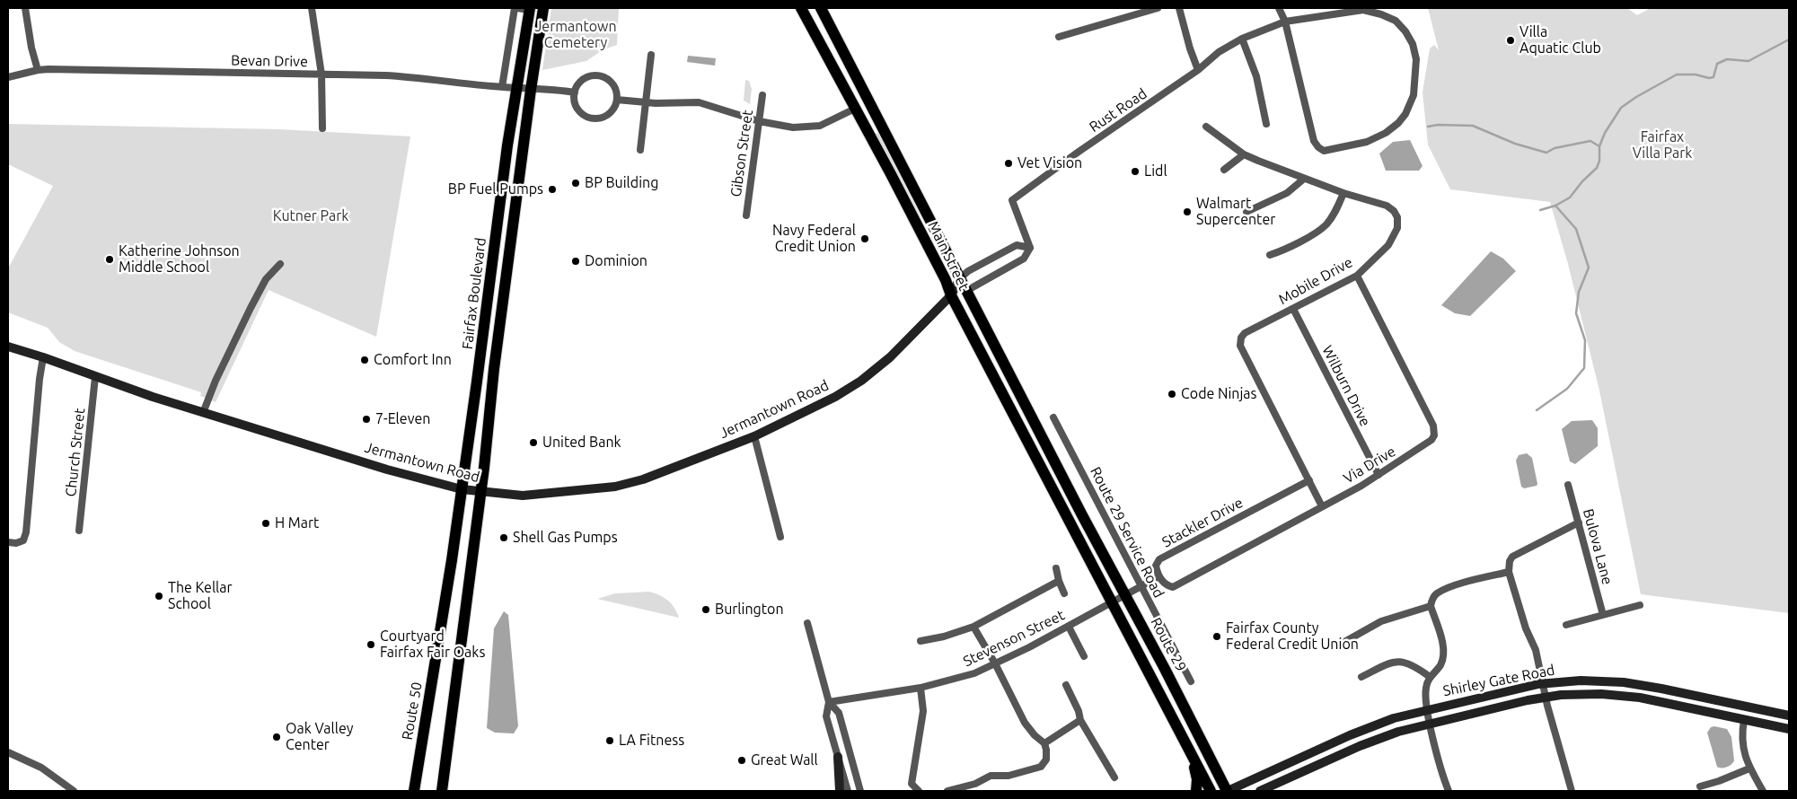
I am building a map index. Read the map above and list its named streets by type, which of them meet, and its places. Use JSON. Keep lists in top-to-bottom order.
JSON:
{
  "streets": {
    "main road": [
      "Main Street",
      "Fairfax Boulevard",
      "Jermantown Road",
      "Route 29",
      "Shirley Gate Road",
      "Route 50"
    ],
    "street": [
      "Bevan Drive",
      "Rust Road",
      "Gibson Street",
      "Mobile Drive",
      "Wilburn Drive",
      "Church Street",
      "Via Drive",
      "Stackler Drive",
      "Route 29 Service Road",
      "Bulova Lane",
      "Stevenson Street"
    ]
  },
  "crossings": [
    ["Bevan Drive", "Fairfax Boulevard"],
    ["Main Street", "Jermantown Road"],
    ["Main Street", "Route 29"],
    ["Mobile Drive", "Wilburn Drive"],
    ["Mobile Drive", "Via Drive"],
    ["Mobile Drive", "Stackler Drive"],
    ["Fairfax Boulevard", "Jermantown Road"],
    ["Fairfax Boulevard", "Route 50"],
    ["Wilburn Drive", "Via Drive"],
    ["Jermantown Road", "Church Street"],
    ["Via Drive", "Stackler Drive"],
    ["Stevenson Street", "Route 29"],
    ["Route 29", "Shirley Gate Road"]
  ],
  "parks": ["Jermantown Cemetery", "Fairfax Villa Park", "Kutner Park"],
  "places": [
    "Villa Aquatic Club",
    "Vet Vision",
    "Lidl",
    "BP Building",
    "BP Fuel Pumps",
    "Walmart Supercenter",
    "Navy Federal Credit Union",
    "Katherine Johnson Middle School",
    "Dominion",
    "Comfort Inn",
    "Code Ninjas",
    "7-Eleven",
    "United Bank",
    "H Mart",
    "Shell Gas Pumps",
    "The Kellar School",
    "Burlington",
    "Fairfax County Federal Credit Union",
    "Courtyard Fairfax Fair Oaks",
    "Oak Valley Center",
    "LA Fitness",
    "Great Wall"
  ]
}
